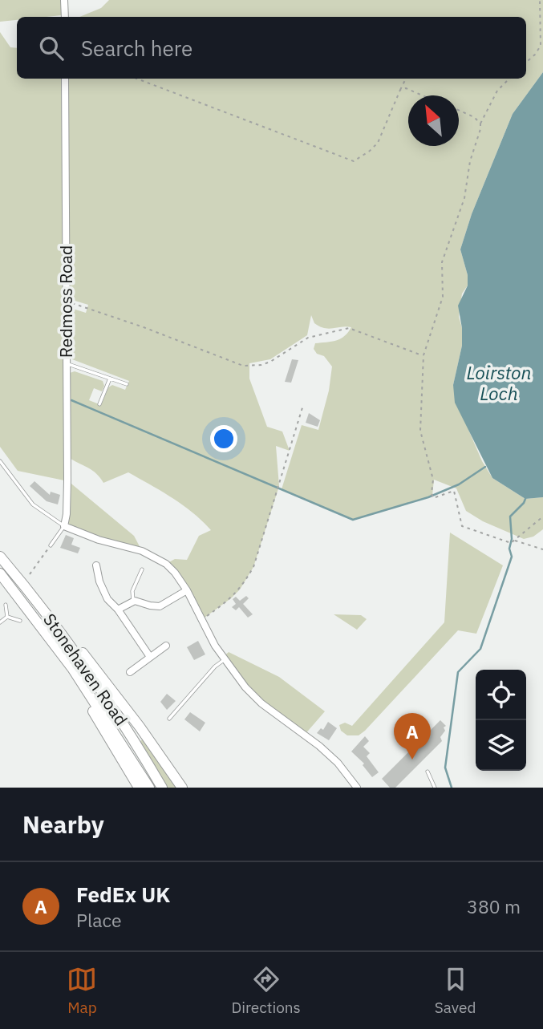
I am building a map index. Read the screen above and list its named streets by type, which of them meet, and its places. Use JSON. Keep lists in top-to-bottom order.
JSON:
{
  "streets": {
    "main road": ["Stonehaven Road"],
    "street": ["Redmoss Road"]
  },
  "water": ["Loirston Loch"],
  "north": "top left",
  "page": {
    "search": "Search here",
    "pins": "A",
    "heading": "Nearby",
    "list": [
      {
        "mark": "A",
        "name": "FedEx UK",
        "note": "Place",
        "value": "380 m"
      }
    ],
    "nav": ["Map", "Directions", "Saved"]
  }
}
